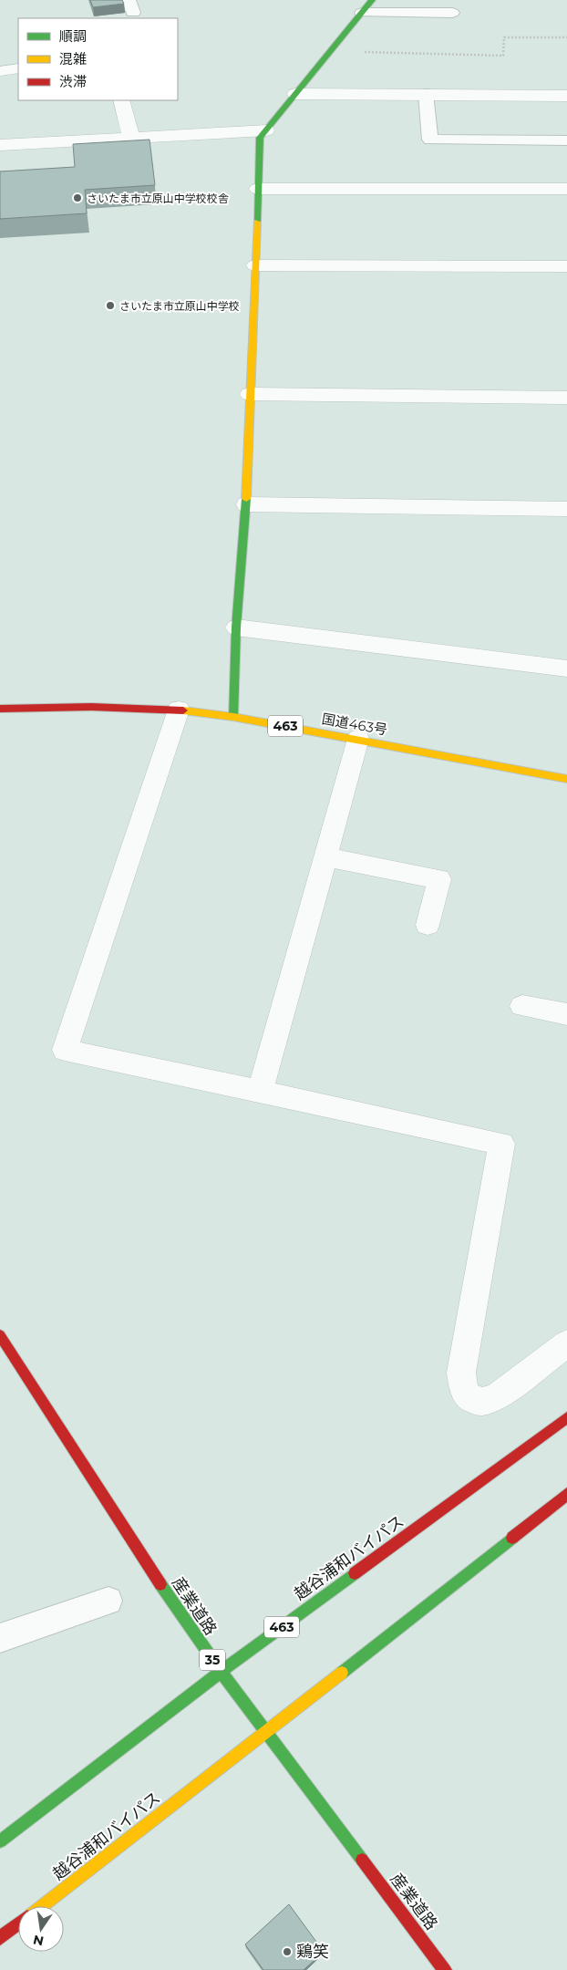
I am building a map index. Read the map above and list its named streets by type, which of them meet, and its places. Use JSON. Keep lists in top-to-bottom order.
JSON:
{
  "streets": {
    "main road": [
      "国道463号",
      "463",
      "越谷浦和バイパス",
      "産業道路",
      "35"
    ]
  },
  "crossings": [
    ["越谷浦和バイパス", "産業道路"]
  ],
  "places": ["さいたま市立原山中学校校舎", "さいたま市立原山中学校", "鶏笑"],
  "legend": ["順調", "混雑", "渋滞"],
  "north": "bottom"
}
